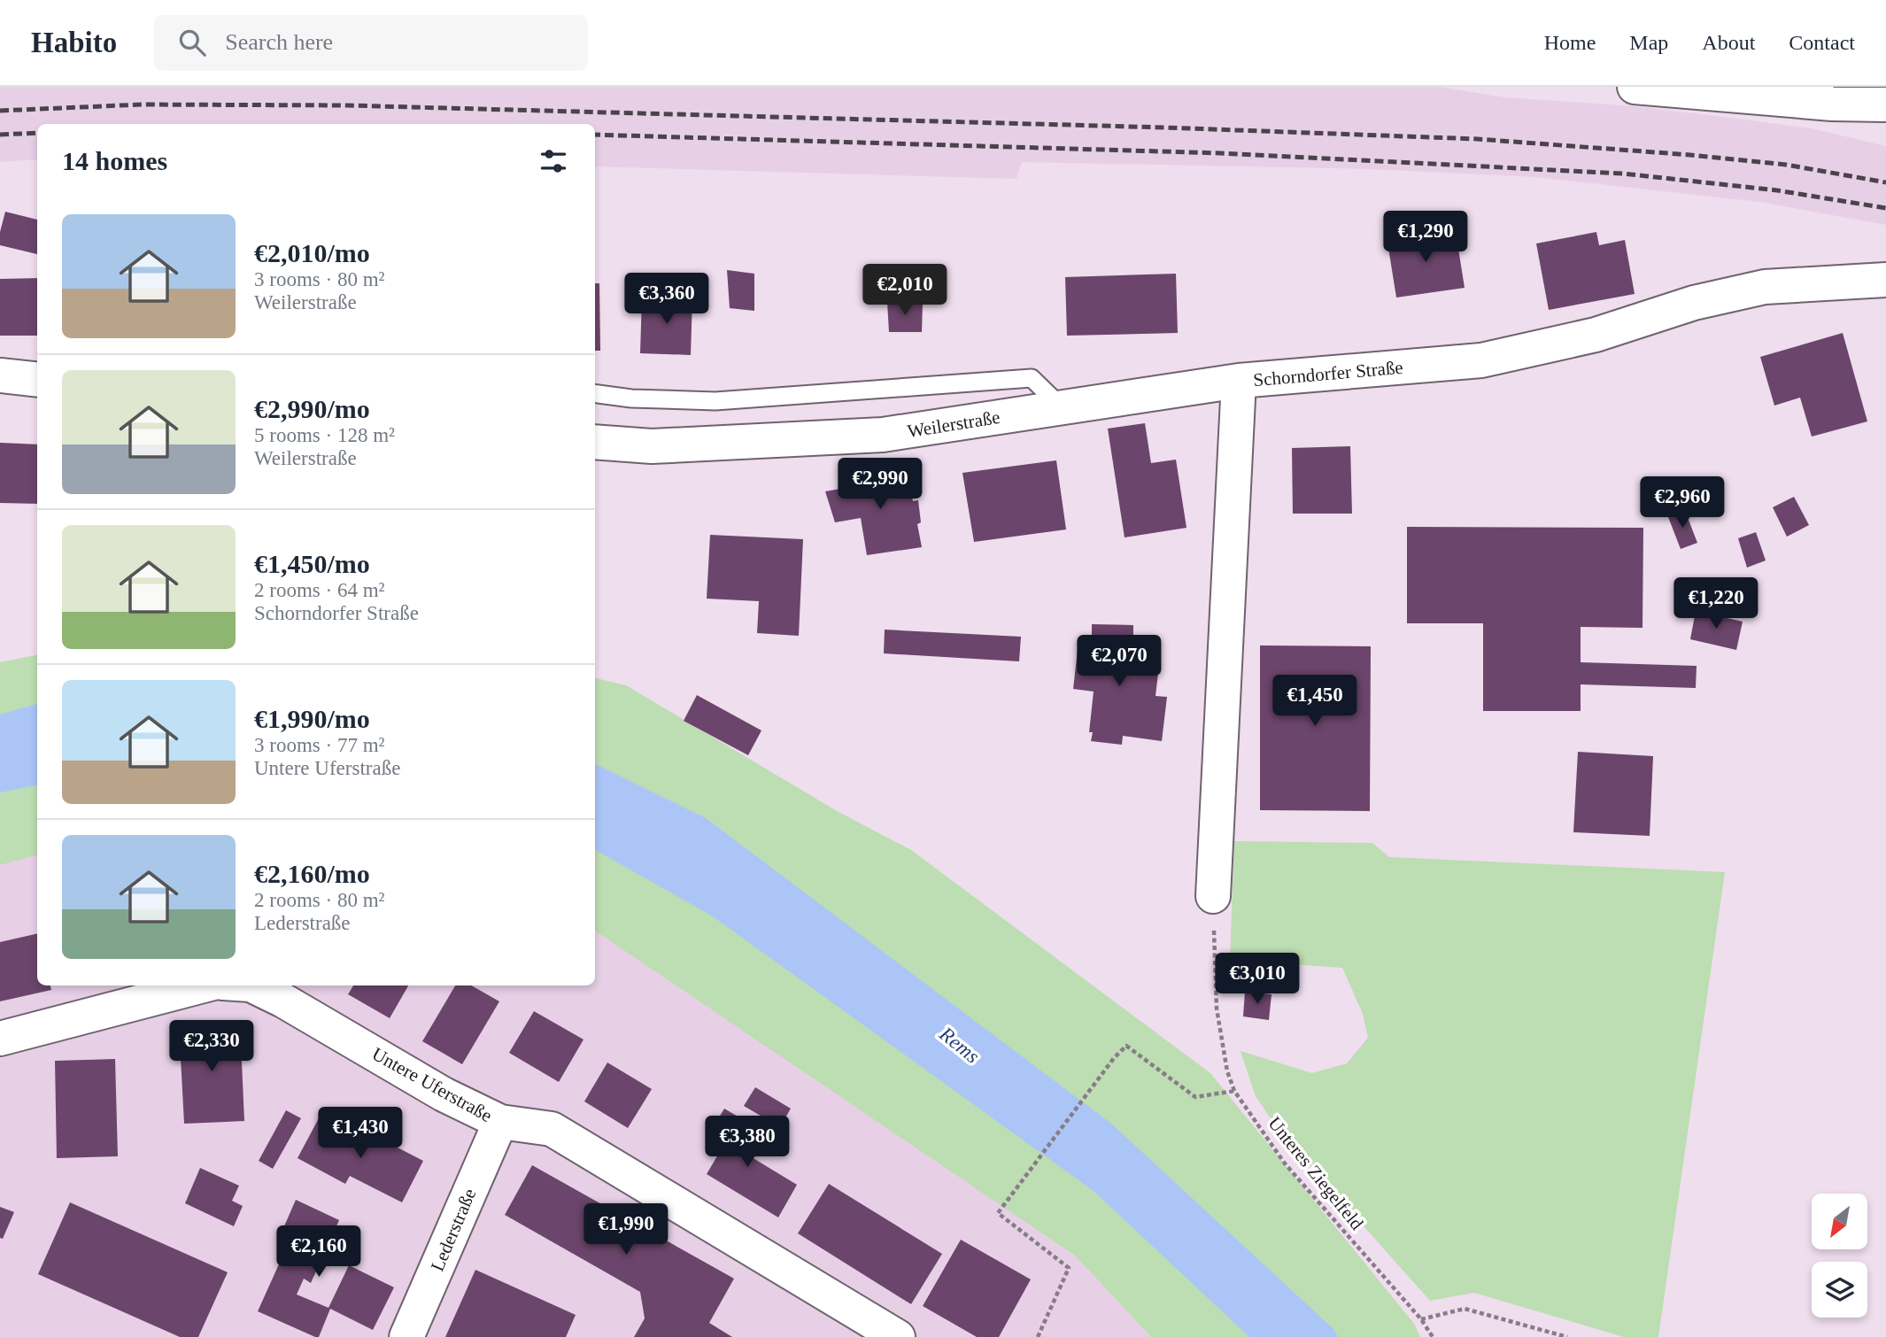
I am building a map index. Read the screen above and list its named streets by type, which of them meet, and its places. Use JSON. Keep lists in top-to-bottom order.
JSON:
{
  "streets": {
    "street": [
      "Schorndorfer Straße",
      "Weilerstraße",
      "Untere Uferstraße",
      "Lederstraße"
    ],
    "path": ["Unteres Ziegelfeld"]
  },
  "crossings": [
    ["Schorndorfer Straße", "Weilerstraße"],
    ["Schorndorfer Straße", "Unteres Ziegelfeld"],
    ["Untere Uferstraße", "Lederstraße"]
  ],
  "water": ["Rems"],
  "north": "bottom left",
  "page": {
    "header": "Habito",
    "search": "Search here",
    "nav": [
      "Home",
      "Map",
      "About",
      "Contact"
    ],
    "heading": "14 homes",
    "list": [
      {
        "name": "€2,010/mo",
        "note": "3 rooms · 80 m² · Weilerstraße"
      },
      {
        "name": "€2,990/mo",
        "note": "5 rooms · 128 m² · Weilerstraße"
      },
      {
        "name": "€1,450/mo",
        "note": "2 rooms · 64 m² · Schorndorfer Straße"
      },
      {
        "name": "€1,990/mo",
        "note": "3 rooms · 77 m² · Untere Uferstraße"
      },
      {
        "name": "€2,160/mo",
        "note": "2 rooms · 80 m² · Lederstraße"
      }
    ],
    "price": [
      "€1,290",
      "€2,010",
      "€3,360",
      "€2,990",
      "€2,960",
      "€1,220",
      "€2,070",
      "€1,450",
      "€3,010",
      "€2,330",
      "€1,430",
      "€3,380",
      "€1,990",
      "€2,160"
    ]
  }
}
